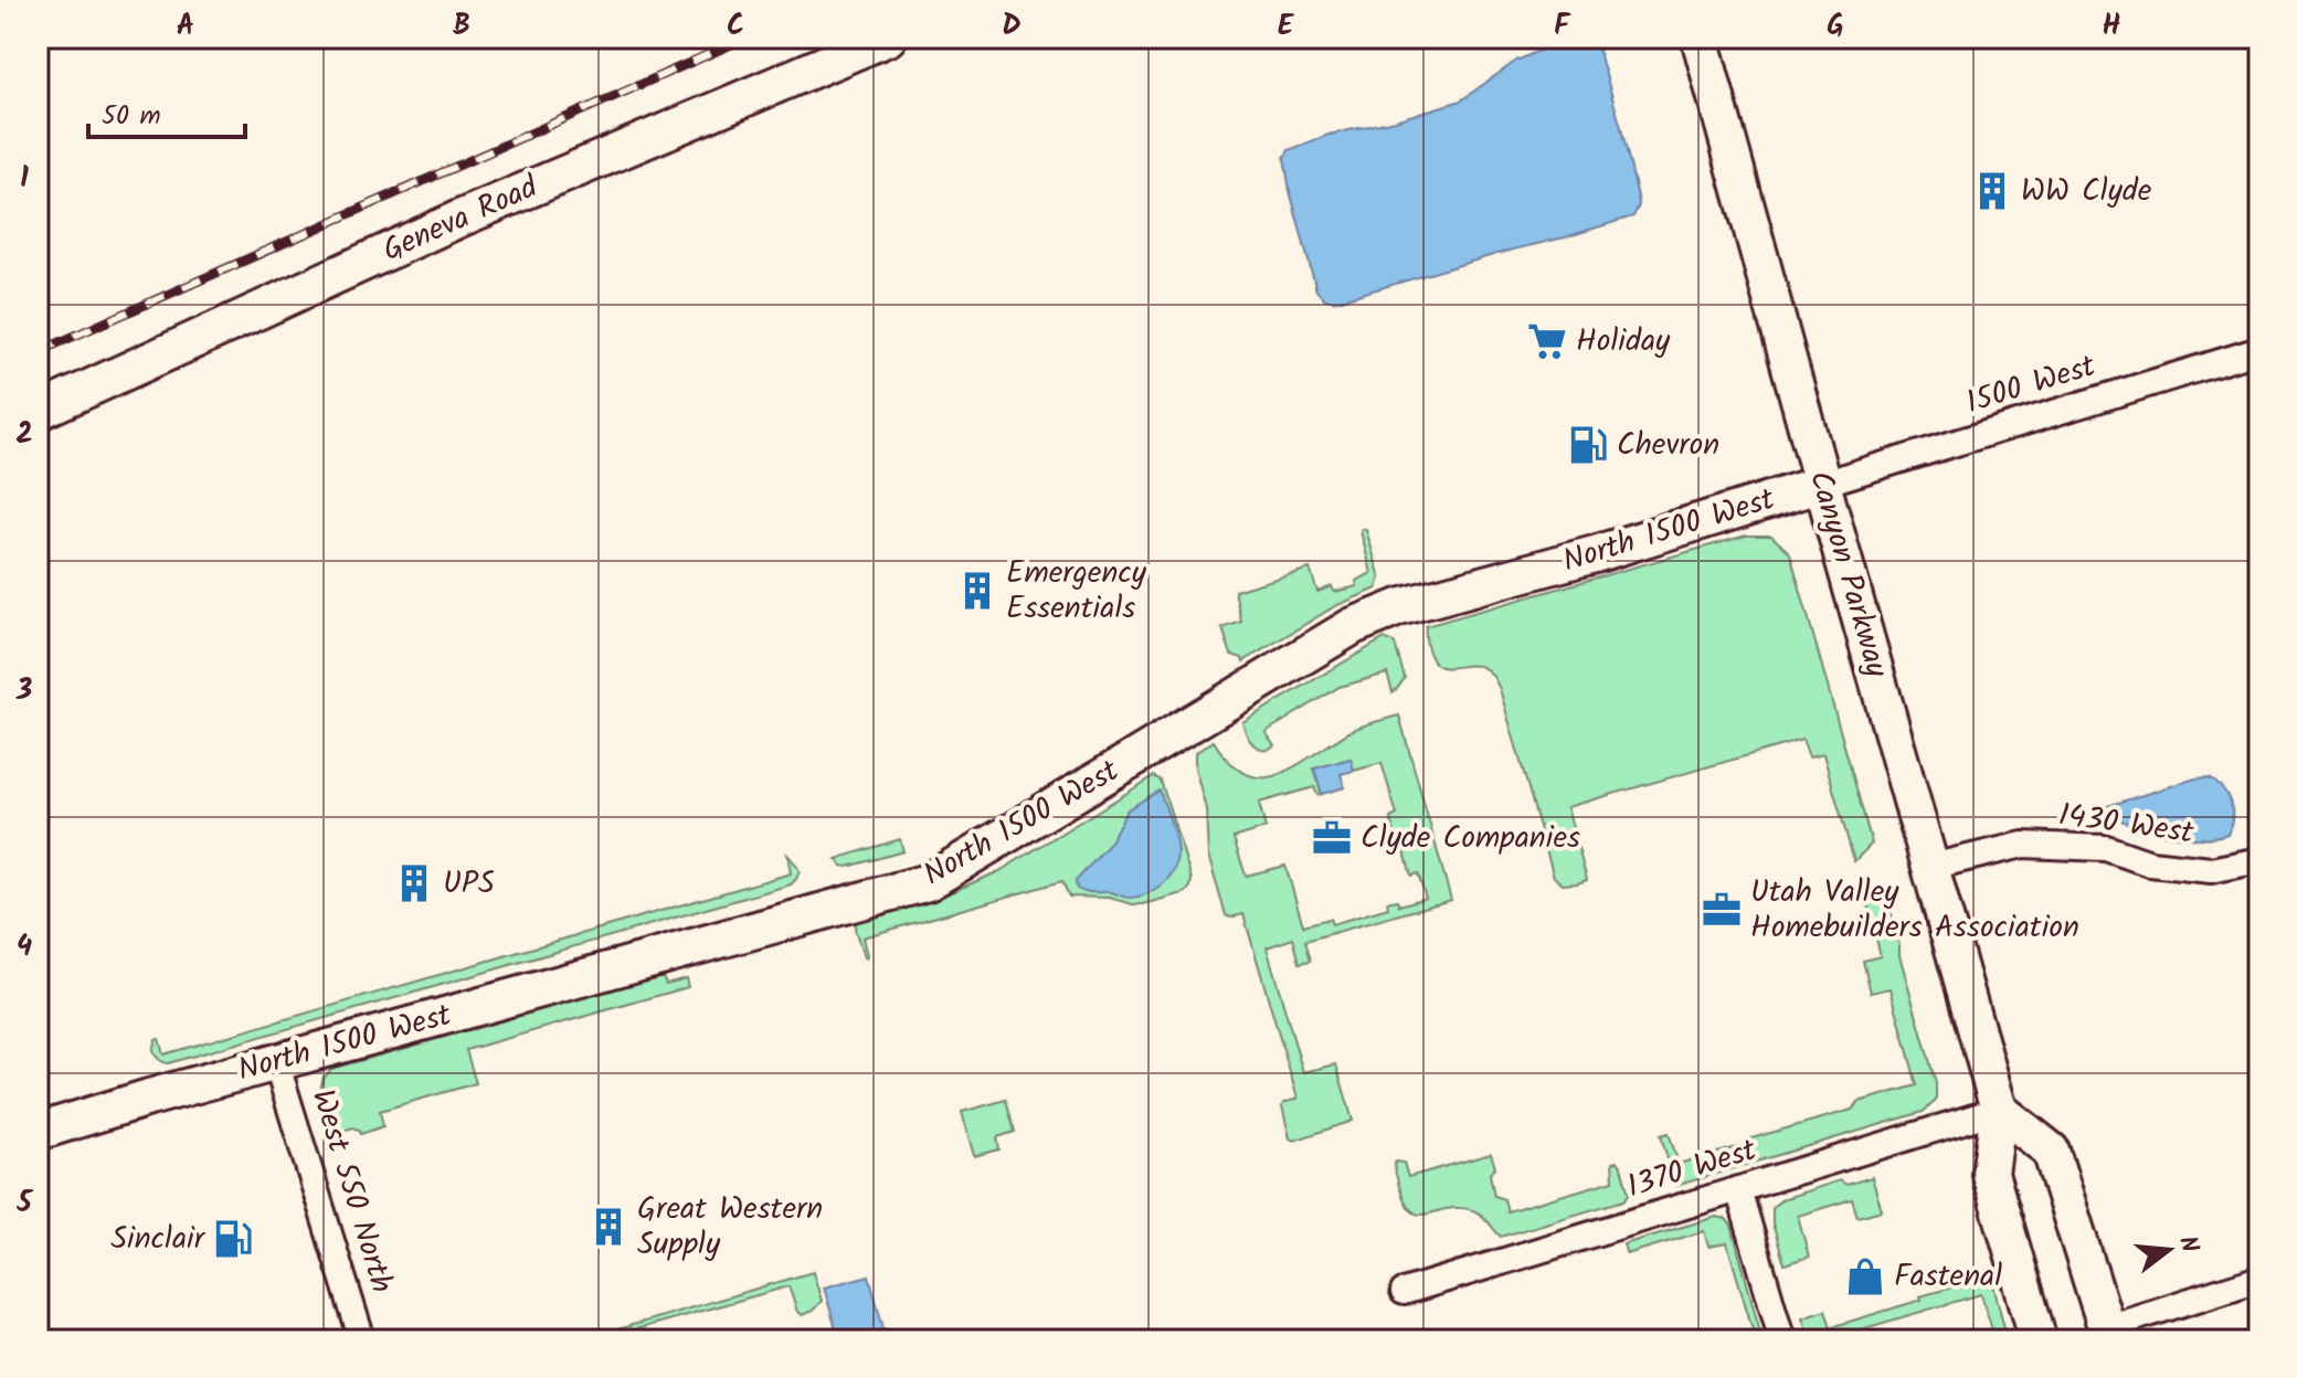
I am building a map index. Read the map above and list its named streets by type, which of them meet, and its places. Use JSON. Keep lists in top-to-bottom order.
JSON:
{
  "streets": {
    "main road": ["Geneva Road", "North 1500 West", "Canyon Parkway"],
    "street": [
      "1500 West",
      "1430 West",
      "1370 West",
      "West 550 North"
    ]
  },
  "crossings": [
    ["1500 West", "North 1500 West"],
    ["1500 West", "Canyon Parkway"],
    ["North 1500 West", "Canyon Parkway"],
    ["North 1500 West", "West 550 North"],
    ["Canyon Parkway", "1430 West"],
    ["Canyon Parkway", "1370 West"]
  ],
  "places": {
    "building": [
      "WW Clyde",
      "Emergency Essentials",
      "UPS",
      "Great Western Supply"
    ],
    "supermarket": ["Holiday"],
    "fuel station": ["Chevron", "Sinclair"],
    "office": ["Clyde Companies", "Utah Valley Homebuilders Association"],
    "shop": ["Fastenal"]
  },
  "scale_bar": "50 m",
  "north": "right",
  "grid": {
    "columns": [
      "A",
      "B",
      "C",
      "D",
      "E",
      "F",
      "G",
      "H"
    ],
    "rows": [
      "1",
      "2",
      "3",
      "4",
      "5"
    ]
  }
}
